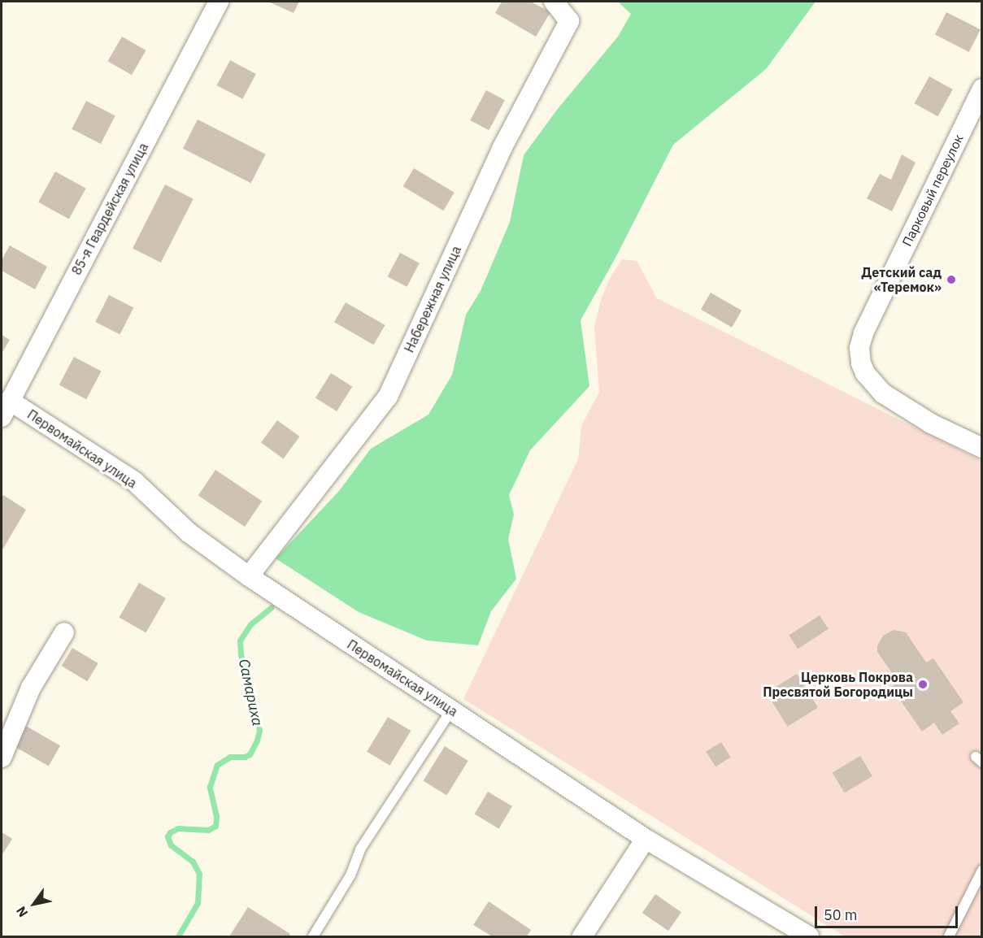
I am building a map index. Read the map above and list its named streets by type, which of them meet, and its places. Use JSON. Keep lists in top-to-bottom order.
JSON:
{
  "streets": {
    "street": [
      "Парковый переулок",
      "85-я Гвардейская улица",
      "Набережная улица",
      "Первомайская улица"
    ]
  },
  "crossings": [
    ["85-я Гвардейская улица", "Первомайская улица"],
    ["Набережная улица", "Первомайская улица"]
  ],
  "water": ["Самариха"],
  "places": ["Детский сад «Теремок»", "Церковь Покрова Пресвятой Богородицы"],
  "scale_bar": "50 m",
  "north": "bottom left"
}
